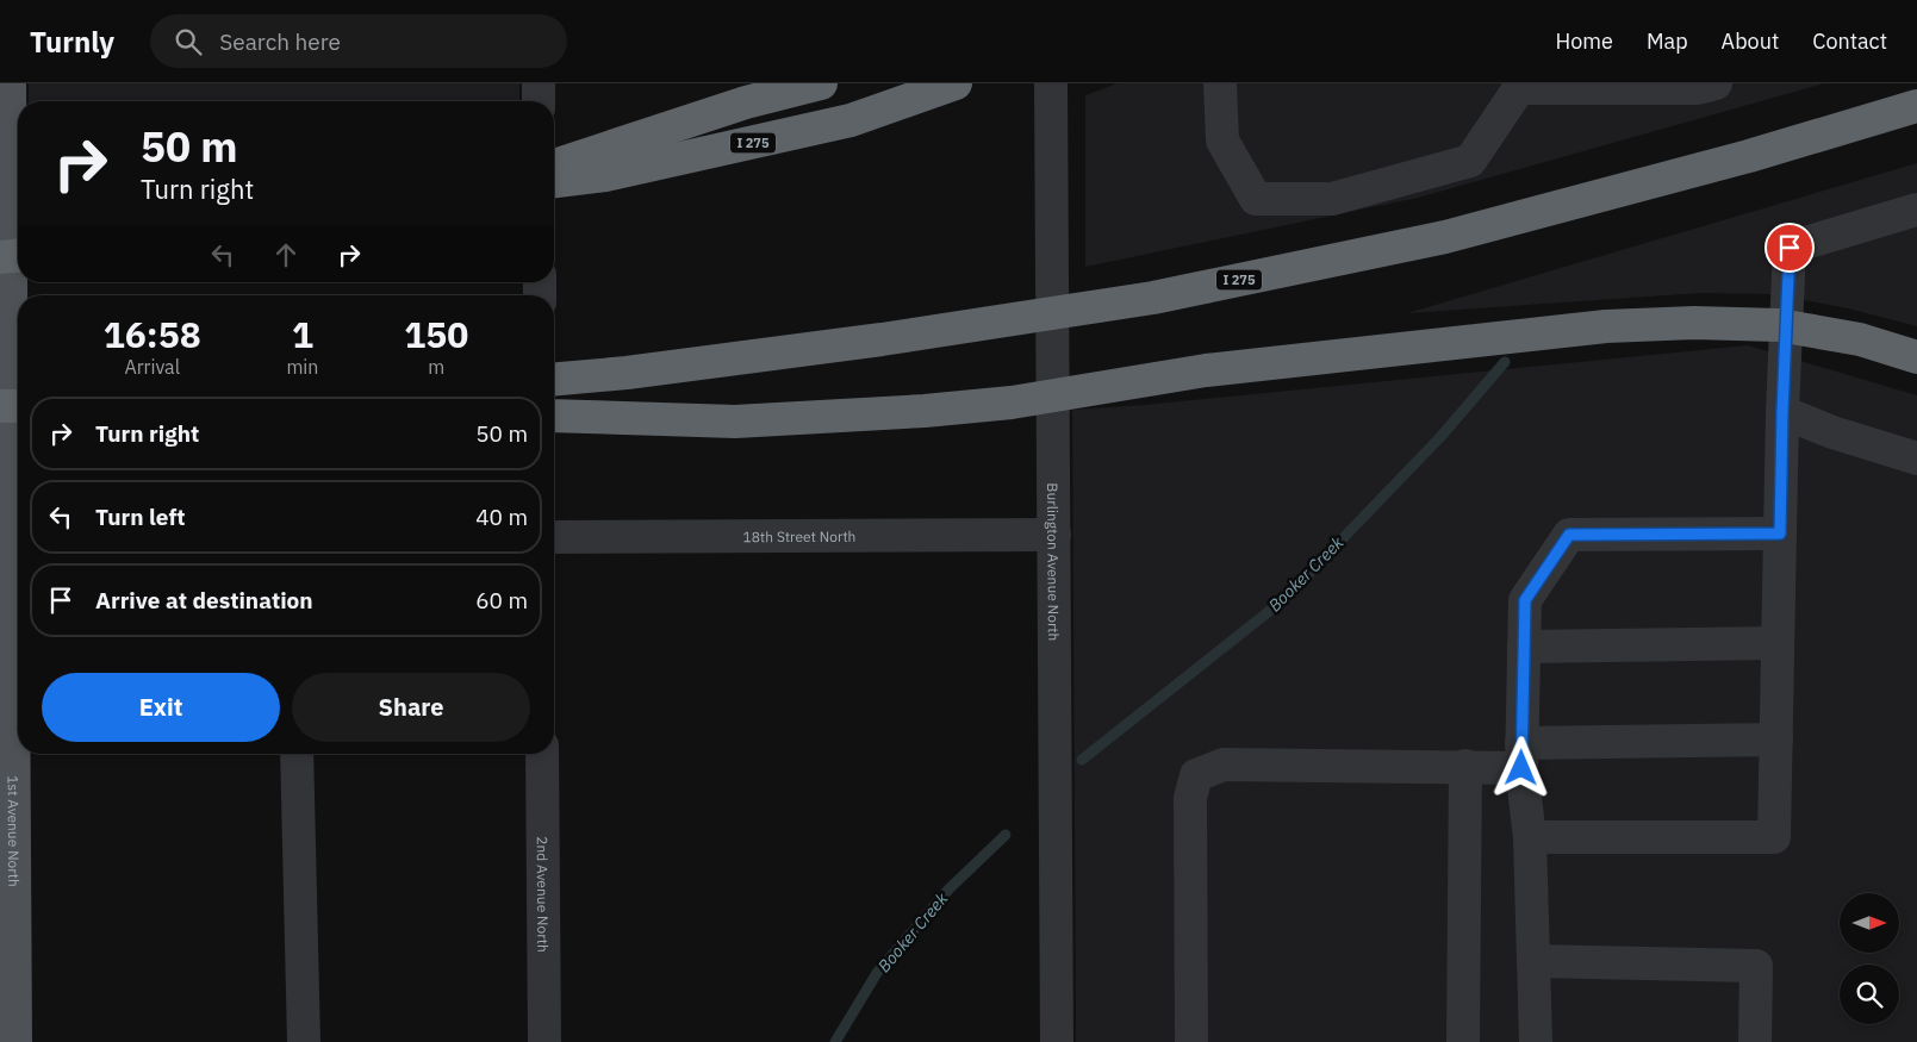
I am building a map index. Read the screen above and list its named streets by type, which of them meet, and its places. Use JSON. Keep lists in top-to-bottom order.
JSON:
{
  "streets": {
    "highway": ["I 275"],
    "main road": ["1st Avenue North"],
    "street": ["18th Street North", "Burlington Avenue North", "2nd Avenue North"]
  },
  "crossings": [
    ["18th Street North", "Burlington Avenue North"]
  ],
  "water": ["Booker Creek"],
  "north": "right",
  "page": {
    "header": "Turnly",
    "search": "Search here",
    "nav": [
      "Home",
      "Map",
      "About",
      "Contact"
    ],
    "turn": ["50 m", "Turn right"],
    "eta": [
      "16:58",
      "Arrival",
      "1",
      "min",
      "150",
      "m"
    ],
    "list": [
      {
        "name": "Turn right",
        "value": "50 m"
      },
      {
        "name": "Turn left",
        "value": "40 m"
      },
      {
        "name": "Arrive at destination",
        "value": "60 m"
      }
    ],
    "buttons": ["Exit", "Share"]
  }
}
